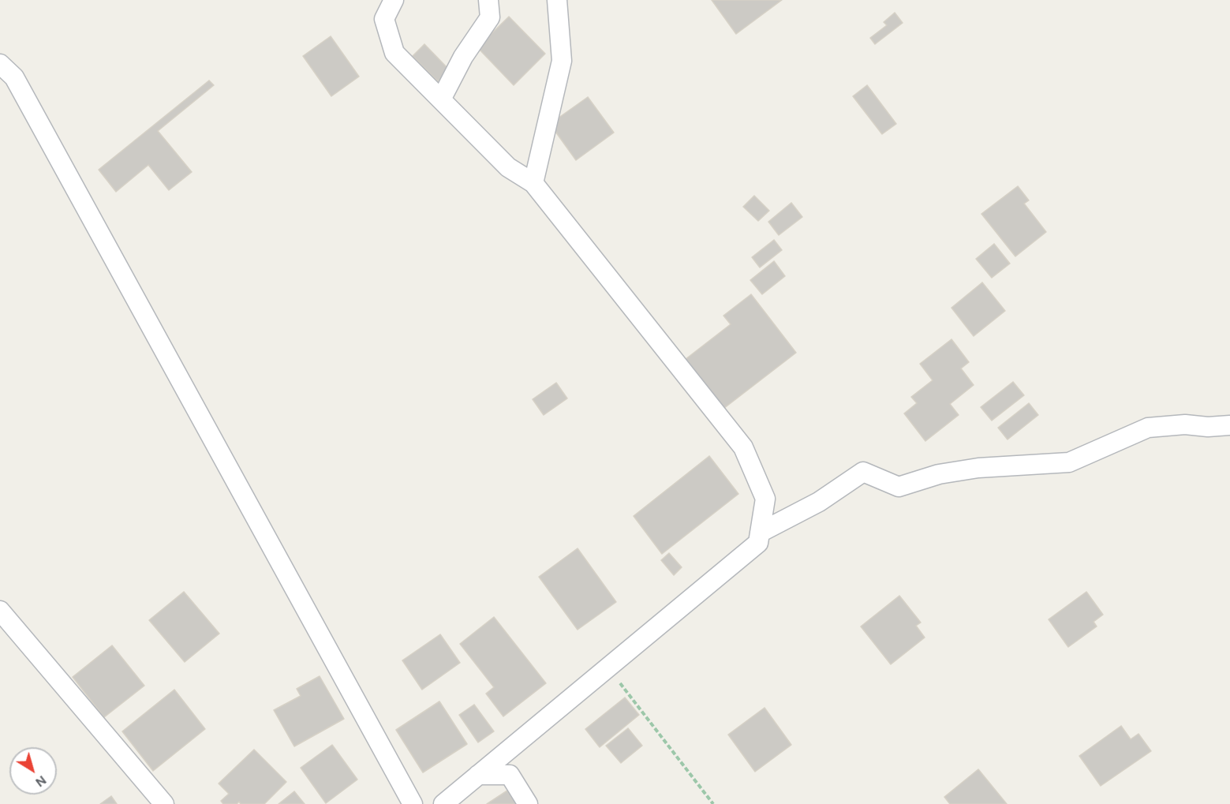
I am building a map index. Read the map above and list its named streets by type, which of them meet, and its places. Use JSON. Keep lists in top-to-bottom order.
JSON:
{
  "north": "bottom right"
}
